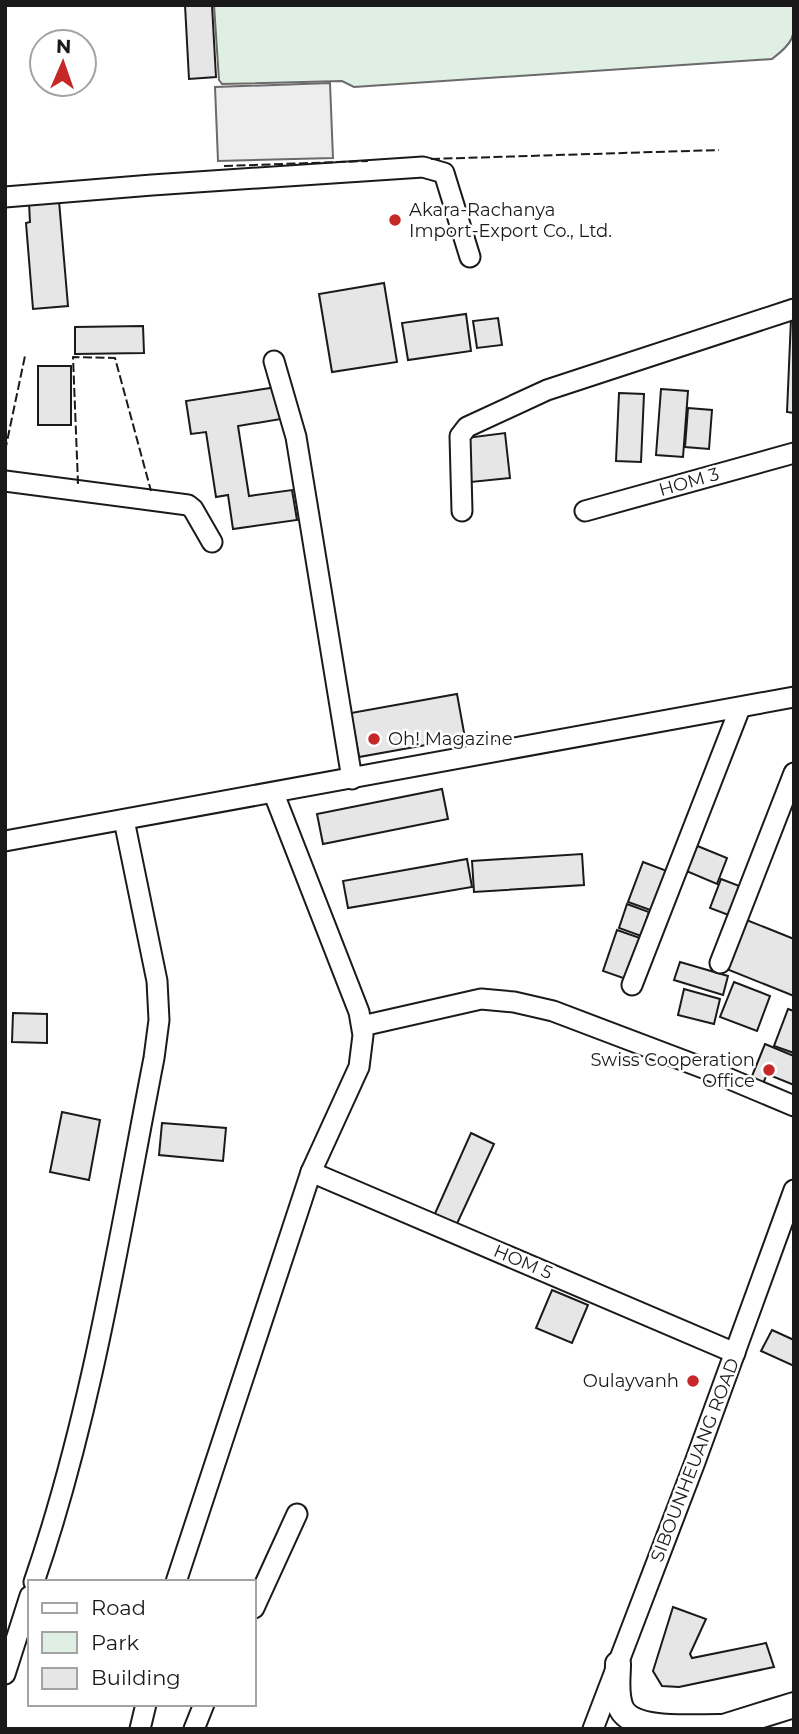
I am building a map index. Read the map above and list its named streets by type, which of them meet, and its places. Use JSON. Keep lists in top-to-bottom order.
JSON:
{
  "streets": {
    "street": ["HOM 3", "HOM 5", "SIBOUNHEUANG ROAD"]
  },
  "crossings": [
    ["HOM 5", "SIBOUNHEUANG ROAD"]
  ],
  "places": [
    "Akara-Rachanya Import-Export Co., Ltd.",
    "Oh! Magazine",
    "Swiss Cooperation Office",
    "Oulayvanh"
  ],
  "legend": ["Road", "Park", "Building"],
  "north": "top"
}
